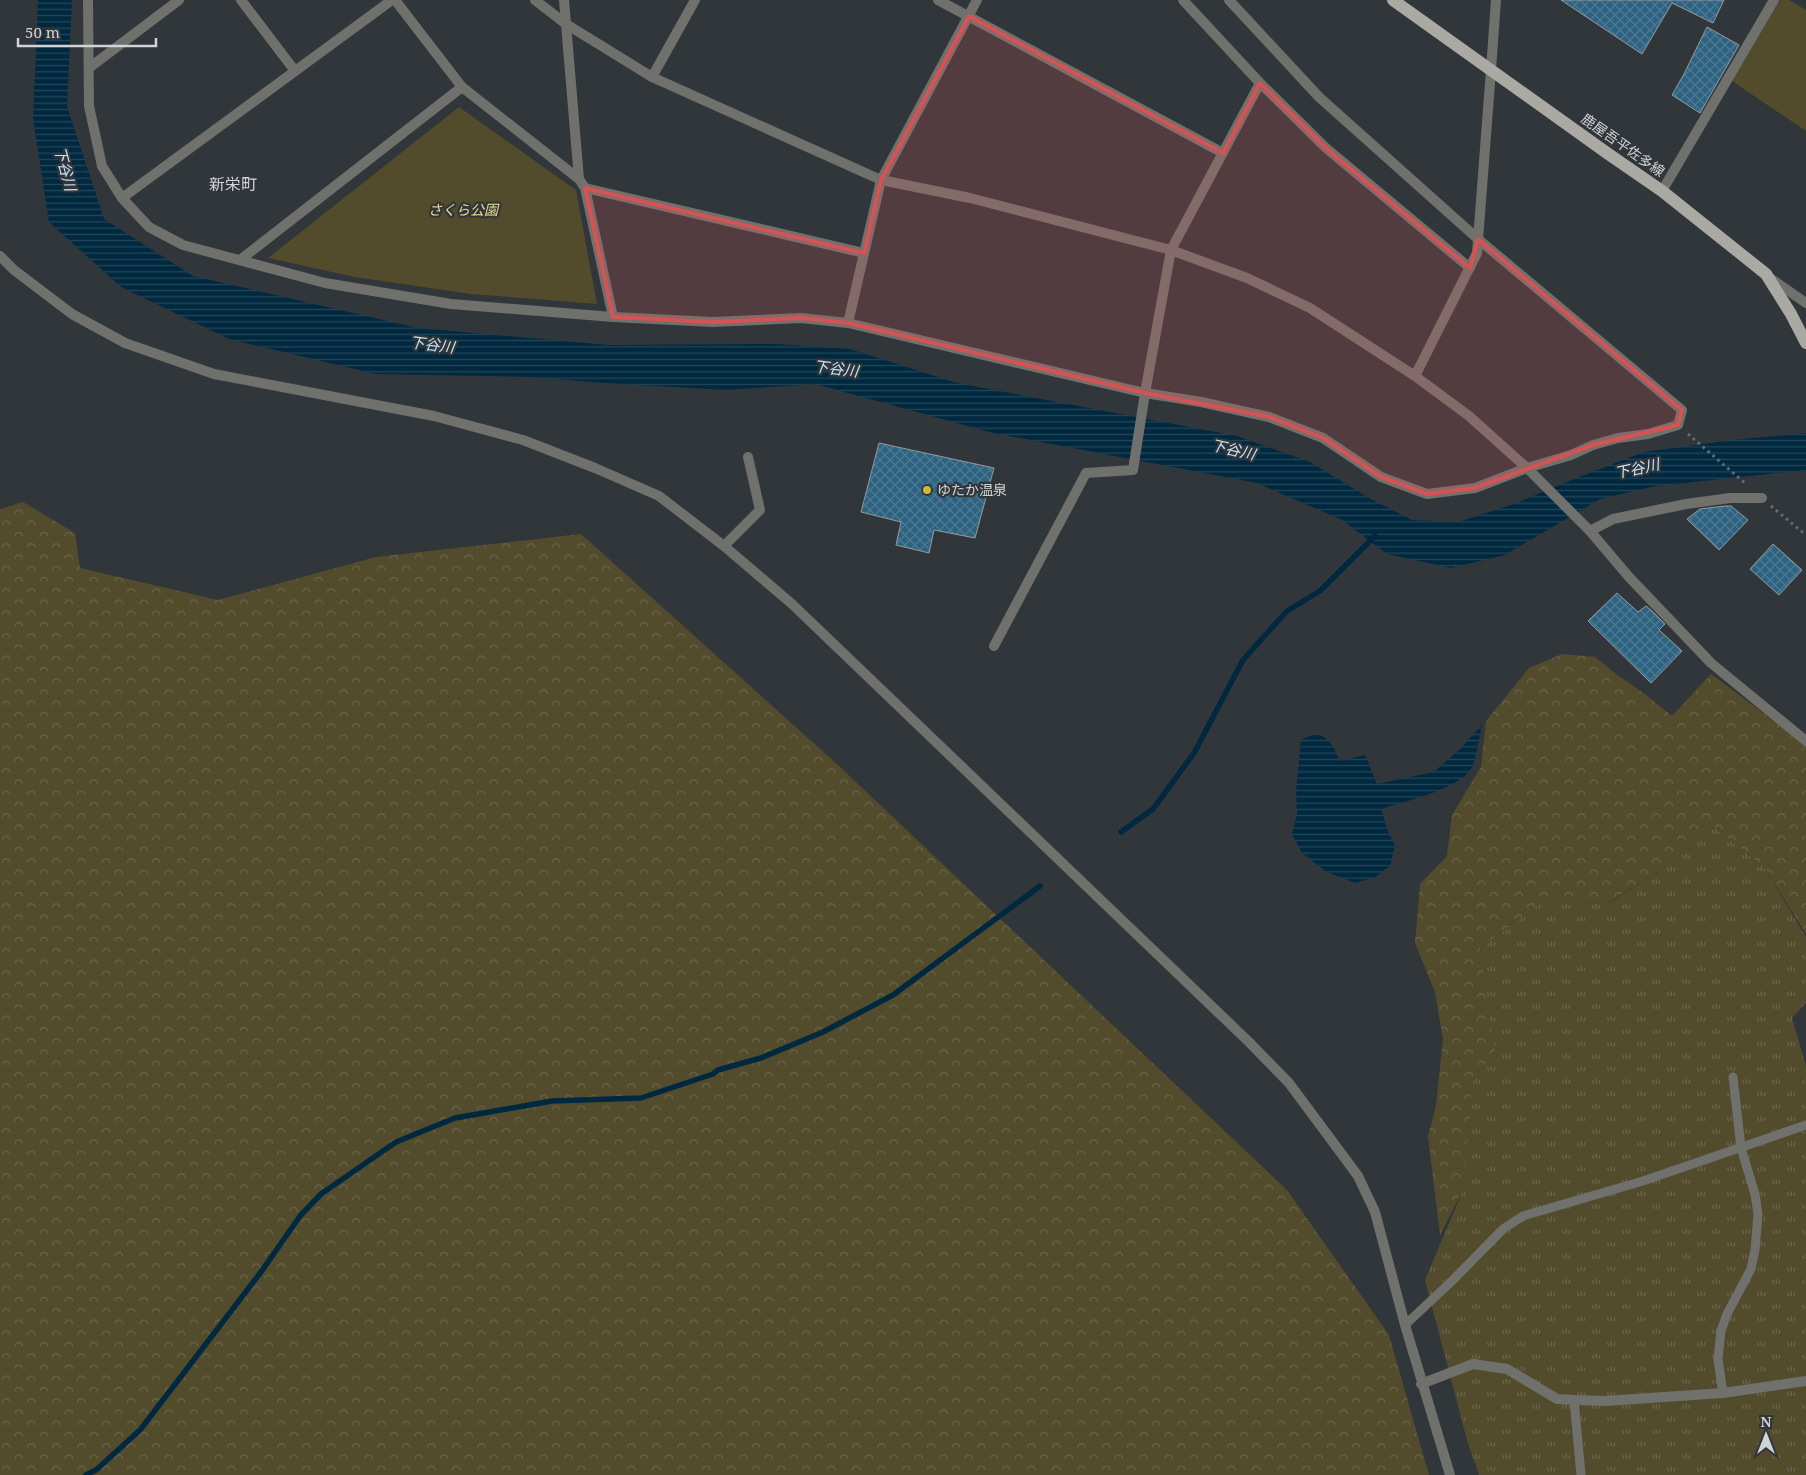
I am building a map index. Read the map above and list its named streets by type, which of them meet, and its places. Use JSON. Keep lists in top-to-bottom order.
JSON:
{
  "streets": {
    "main road": ["鹿屋吾平佐多線"]
  },
  "districts": ["新栄町"],
  "water": ["下谷川"],
  "parks": ["さくら公園"],
  "places": ["ゆたか温泉"],
  "scale_bar": "50 m",
  "north": "top"
}
